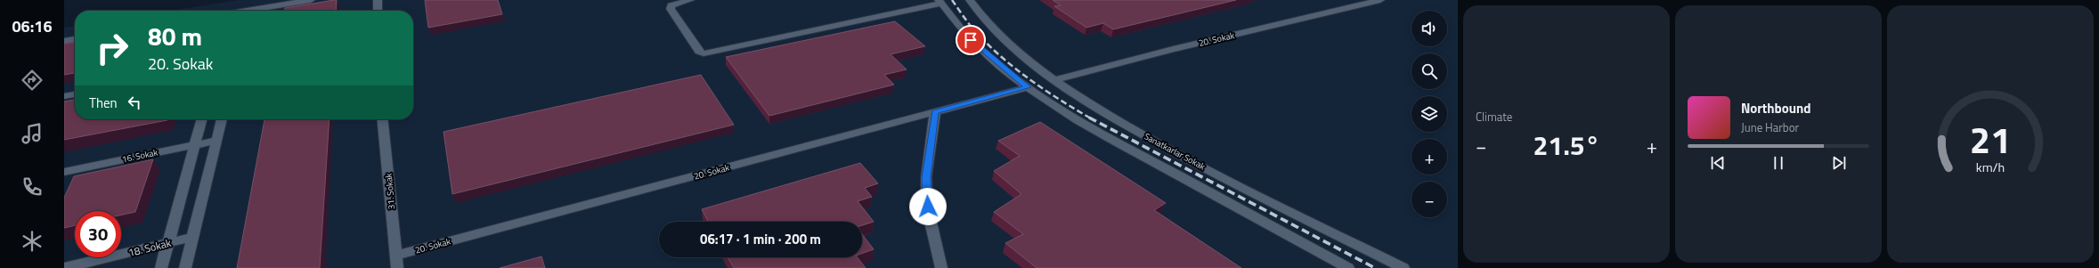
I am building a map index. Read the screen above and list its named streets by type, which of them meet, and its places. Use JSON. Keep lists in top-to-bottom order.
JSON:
{
  "streets": {
    "street": [
      "20. Sokak",
      "Sanatkarlar Sokak",
      "16. Sokak",
      "31. Sokak",
      "18. Sokak"
    ]
  },
  "crossings": [
    ["20. Sokak", "Sanatkarlar Sokak"],
    ["20. Sokak", "31. Sokak"]
  ],
  "page": {
    "tabs": "06:16",
    "tile": "Climate",
    "map_buttons": ["+", "−"],
    "turn": ["80 m", "20. Sokak"],
    "then": "Then",
    "song": ["Northbound", "June Harbor"],
    "heat": ["−", "21.5°", "+"],
    "limit": "30",
    "trip": "06:17 · 1 min · 200 m",
    "gauge": ["21", "km/h"]
  }
}
